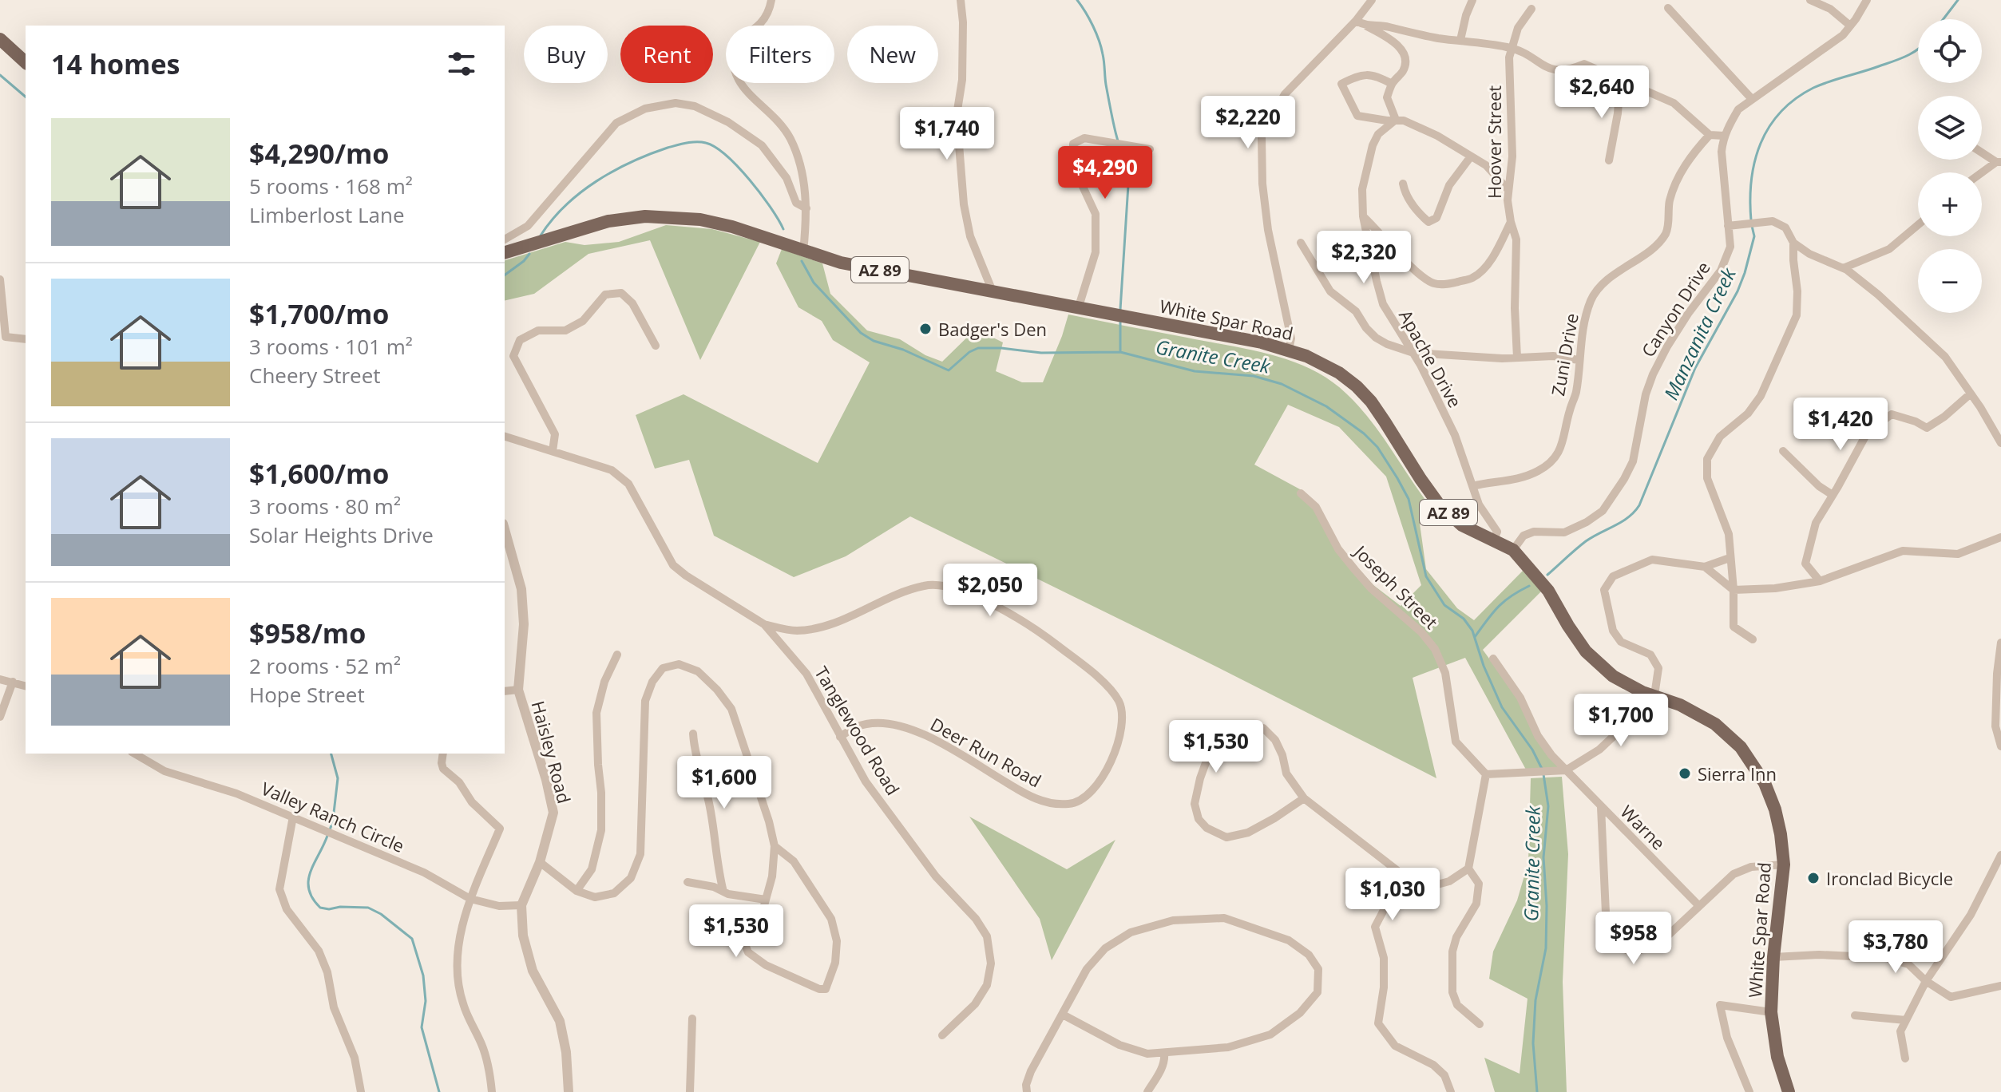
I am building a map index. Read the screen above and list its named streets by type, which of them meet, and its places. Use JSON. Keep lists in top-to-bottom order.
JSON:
{
  "streets": {
    "main road": ["AZ 89", "White Spar Road"],
    "street": [
      "Hoover Street",
      "Canyon Drive",
      "Zuni Drive",
      "Apache Drive",
      "Joseph Street",
      "Tanglewood Road",
      "Haisley Road",
      "Deer Run Road",
      "Valley Ranch Circle",
      "Warne"
    ]
  },
  "crossings": [
    ["Hoover Street", "Apache Drive"],
    ["Canyon Drive", "White Spar Road"],
    ["White Spar Road", "Apache Drive"],
    ["Zuni Drive", "Apache Drive"],
    ["Tanglewood Road", "Deer Run Road"],
    ["Haisley Road", "Valley Ranch Circle"]
  ],
  "water": ["Manzanita Creek", "Granite Creek"],
  "places": ["Badger's Den", "Sierra Inn", "Ironclad Bicycle"],
  "page": {
    "map_buttons": ["+", "−"],
    "chip": [
      "Buy",
      "Rent",
      "Filters",
      "New"
    ],
    "heading": "14 homes",
    "price": [
      "$2,640",
      "$2,220",
      "$1,740",
      "$4,290",
      "$2,320",
      "$1,420",
      "$2,050",
      "$1,700",
      "$1,530",
      "$1,600",
      "$1,030",
      "$1,530",
      "$958",
      "$3,780"
    ],
    "list": [
      {
        "name": "$4,290/mo",
        "note": "5 rooms · 168 m² · Limberlost Lane"
      },
      {
        "name": "$1,700/mo",
        "note": "3 rooms · 101 m² · Cheery Street"
      },
      {
        "name": "$1,600/mo",
        "note": "3 rooms · 80 m² · Solar Heights Drive"
      },
      {
        "name": "$958/mo",
        "note": "2 rooms · 52 m² · Hope Street"
      }
    ]
  }
}
